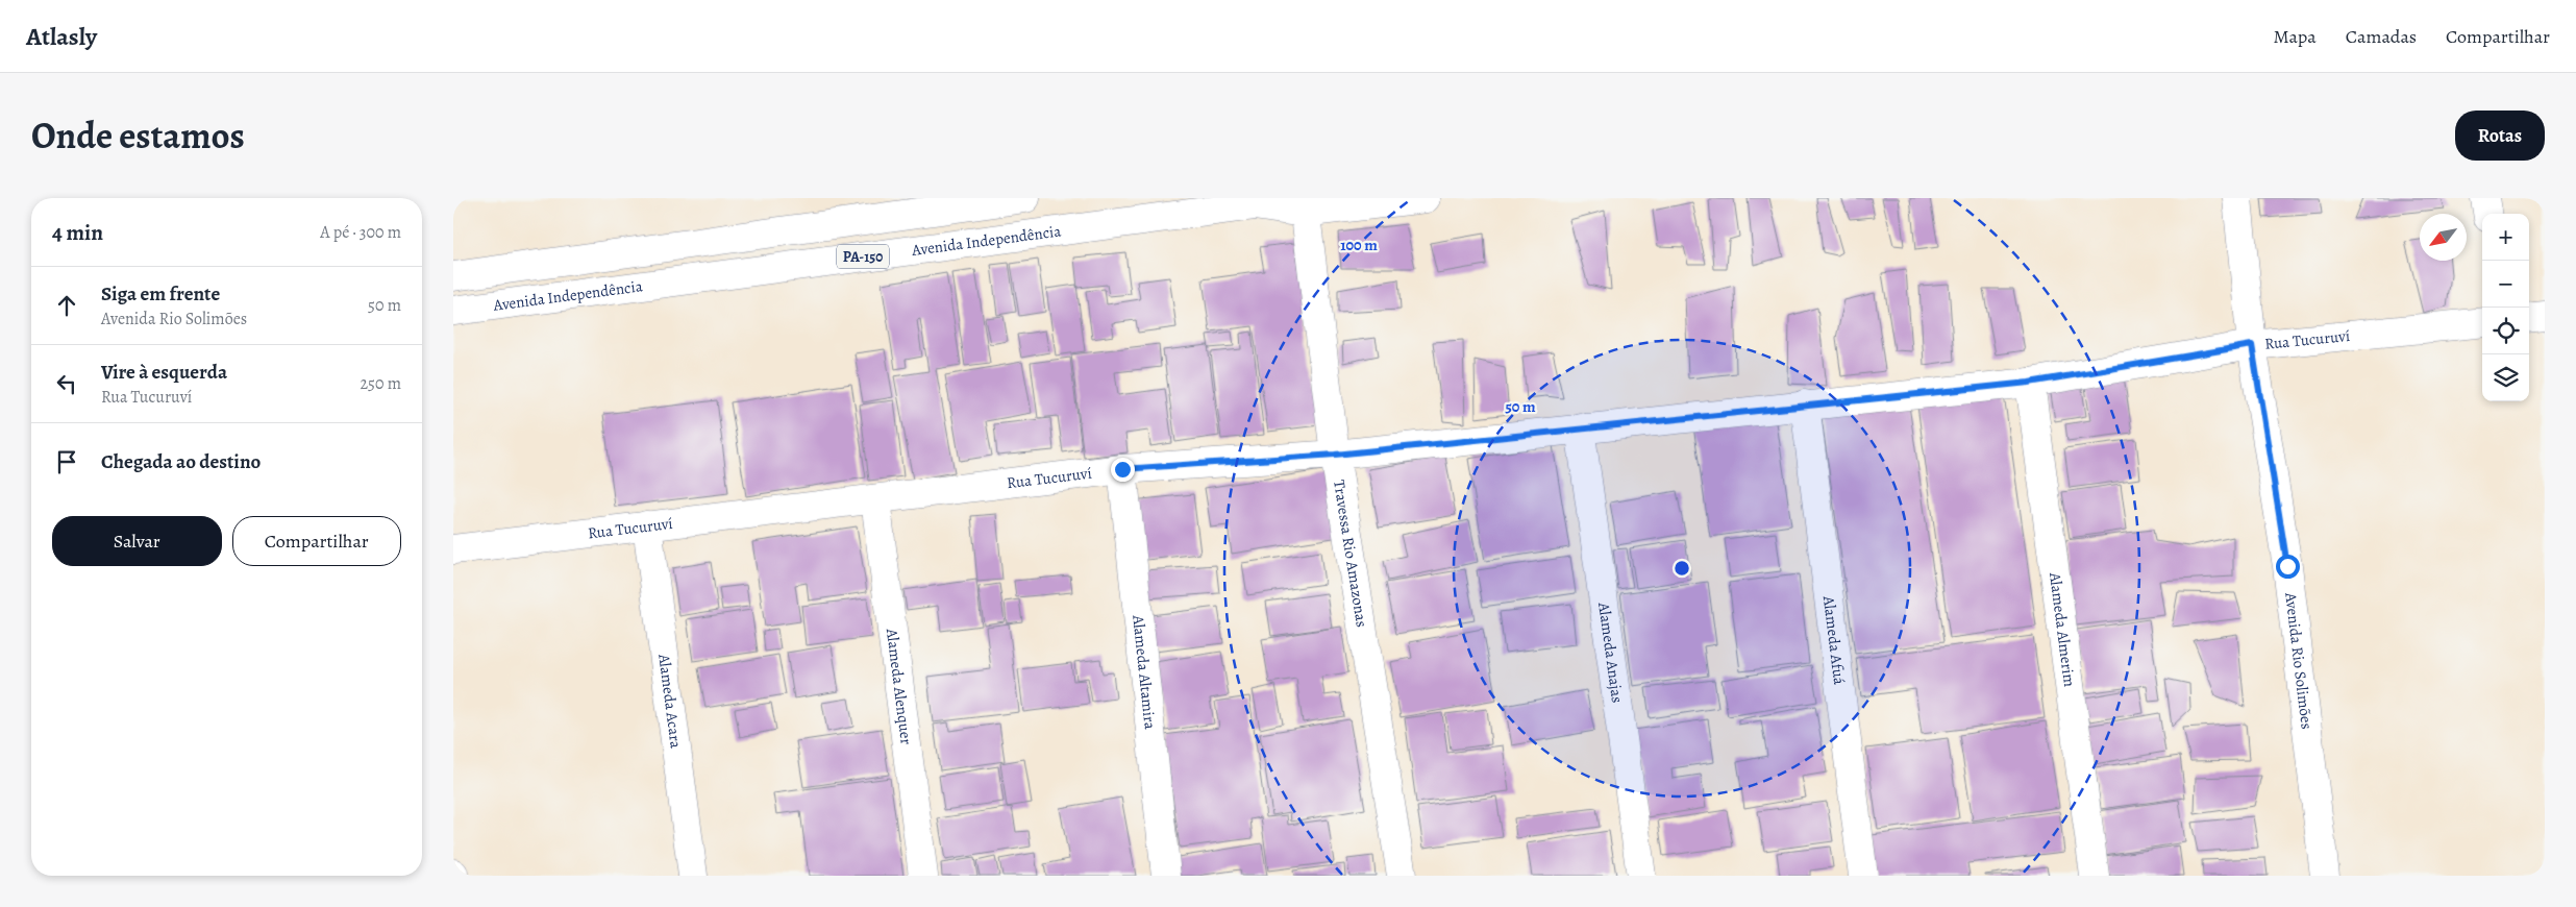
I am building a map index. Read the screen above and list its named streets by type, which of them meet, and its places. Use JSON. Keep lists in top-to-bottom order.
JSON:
{
  "streets": {
    "street": [
      "Avenida Independência",
      "PA-150",
      "Rua Tucuruví",
      "Travessa Rio Amazonas",
      "Alameda Almerim",
      "Alameda Afuá",
      "Alameda Anajas",
      "Avenida Rio Solimões",
      "Alameda Altamira",
      "Alameda Alenquer",
      "Alameda Acara"
    ]
  },
  "crossings": [
    ["Avenida Independência", "Travessa Rio Amazonas"],
    ["Rua Tucuruví", "Travessa Rio Amazonas"],
    ["Rua Tucuruví", "Alameda Almerim"],
    ["Rua Tucuruví", "Alameda Afuá"],
    ["Rua Tucuruví", "Alameda Anajas"],
    ["Rua Tucuruví", "Avenida Rio Solimões"],
    ["Rua Tucuruví", "Alameda Altamira"],
    ["Rua Tucuruví", "Alameda Alenquer"],
    ["Rua Tucuruví", "Alameda Acara"]
  ],
  "north": "bottom left",
  "page": {
    "header": "Atlasly",
    "nav": ["Mapa", "Camadas", "Compartilhar"],
    "title": "Onde estamos",
    "buttons": [
      "Rotas",
      ["Salvar", "Compartilhar"]
    ],
    "heading": ["4 min", "A pé · 300 m"],
    "map_buttons": ["+", "−"],
    "list": [
      ["Siga em frente", "Avenida Rio Solimões", "50 m"],
      ["Vire à esquerda", "Rua Tucuruví", "250 m"],
      "Chegada ao destino"
    ]
  },
  "rings": ["100 m", "50 m"]
}
